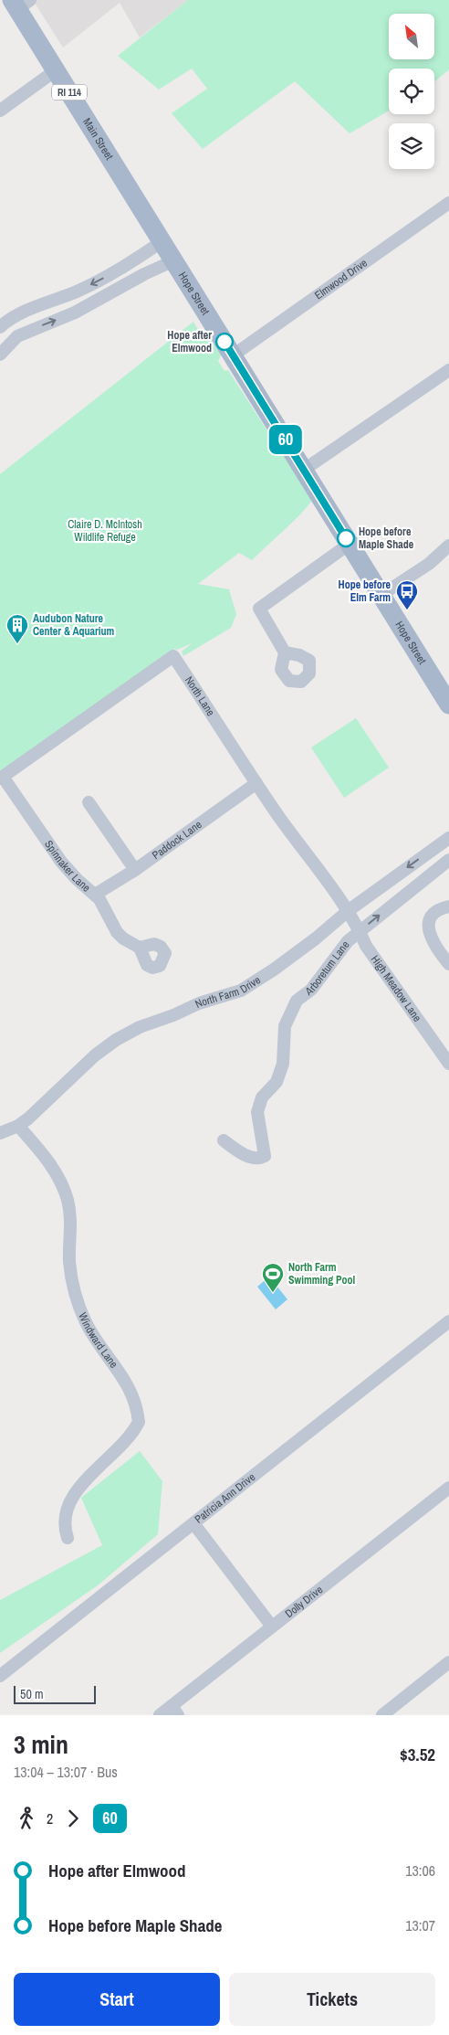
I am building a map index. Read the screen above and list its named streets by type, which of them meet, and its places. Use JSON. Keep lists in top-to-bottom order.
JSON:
{
  "streets": {
    "main road": ["RI 114", "Main Street", "Hope Street"],
    "street": [
      "Elmwood Drive",
      "North Lane",
      "Paddock Lane",
      "Spinnaker Lane",
      "Arboretum Lane",
      "High Meadow Lane",
      "North Farm Drive",
      "Windward Lane",
      "Patricia Ann Drive",
      "Dolly Drive"
    ]
  },
  "crossings": [
    ["Main Street", "Hope Street"],
    ["Elmwood Drive", "Hope Street"],
    ["North Lane", "Paddock Lane"],
    ["North Lane", "Spinnaker Lane"],
    ["North Lane", "High Meadow Lane"],
    ["North Lane", "North Farm Drive"],
    ["Paddock Lane", "Spinnaker Lane"],
    ["Arboretum Lane", "High Meadow Lane"],
    ["High Meadow Lane", "North Farm Drive"],
    ["North Farm Drive", "Windward Lane"]
  ],
  "parks": ["Claire D. McIntosh Wildlife Refuge"],
  "places": {
    "other": ["Hope after Elmwood", "Hope before Maple Shade"],
    "bus stop": ["Hope before Elm Farm"],
    "building": ["Audubon Nature Center & Aquarium"],
    "sports": ["North Farm Swimming Pool"]
  },
  "lines": ["bus line 60"],
  "scale_bar": "50 m",
  "north": "top left",
  "page": {
    "on_map": "60",
    "scale": "50 m",
    "heading": ["3 min", "13:04 – 13:07 · Bus", "$3.52"],
    "legs": ["2", "60"],
    "list": [
      {
        "name": "Hope after Elmwood",
        "value": "13:06"
      },
      {
        "name": "Hope before Maple Shade",
        "value": "13:07"
      }
    ],
    "buttons": ["Start", "Tickets"]
  }
}
